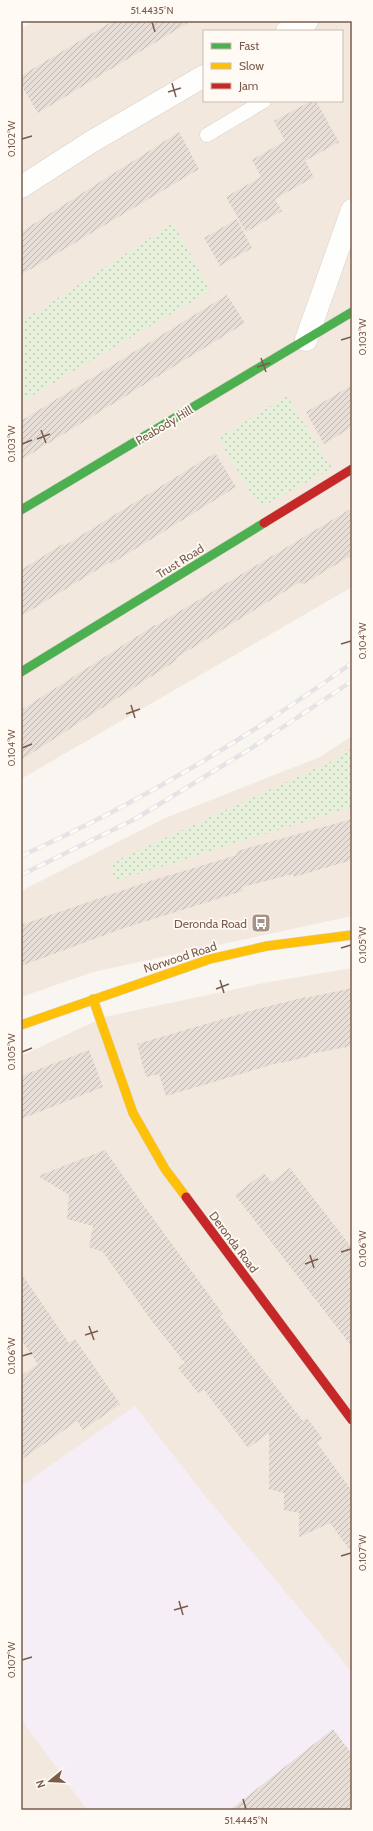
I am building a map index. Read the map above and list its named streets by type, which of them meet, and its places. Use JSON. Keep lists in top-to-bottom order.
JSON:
{
  "streets": {
    "street": [
      "Peabody Hill",
      "Trust Road",
      "Norwood Road",
      "Deronda Road"
    ]
  },
  "crossings": [
    ["Norwood Road", "Deronda Road"]
  ],
  "places": {
    "bus stop": ["Deronda Road"]
  },
  "legend": ["Fast", "Slow", "Jam"],
  "north": "left",
  "coordinates": [
    "51.4435°N",
    "0.102°W",
    "0.103°W",
    "0.104°W",
    "0.105°W",
    "0.106°W",
    "0.107°W",
    "51.4445°N"
  ]
}
